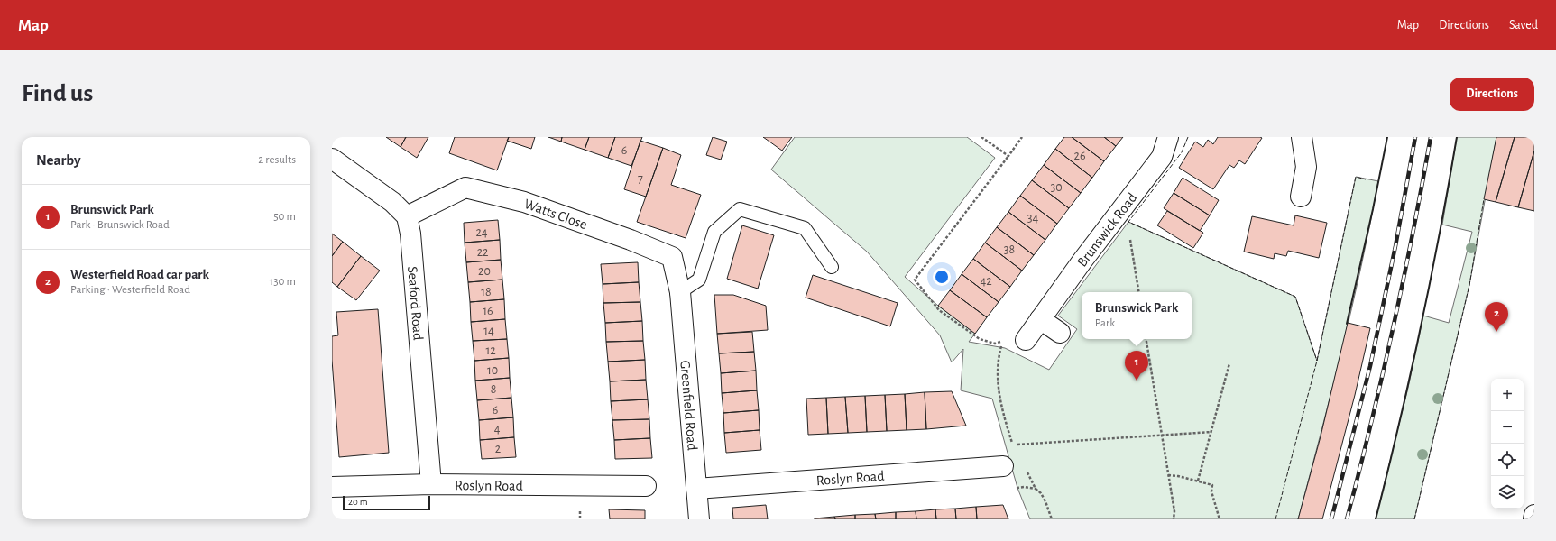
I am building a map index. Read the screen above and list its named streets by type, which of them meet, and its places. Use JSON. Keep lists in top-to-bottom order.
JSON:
{
  "streets": {
    "street": [
      "Watts Close",
      "Brunswick Road",
      "Seaford Road",
      "Greenfield Road",
      "Roslyn Road"
    ]
  },
  "crossings": [
    ["Watts Close", "Seaford Road"],
    ["Watts Close", "Greenfield Road"],
    ["Seaford Road", "Roslyn Road"],
    ["Greenfield Road", "Roslyn Road"]
  ],
  "house_numbers": [
    "6",
    "26",
    "7",
    "30",
    "34",
    "24",
    "38",
    "22",
    "20",
    "42",
    "18",
    "16",
    "14",
    "12",
    "10",
    "8",
    "6",
    "4",
    "2"
  ],
  "scale_bar": "20 m",
  "page": {
    "header": "Map",
    "nav": ["Map", "Directions", "Saved"],
    "buttons": "Directions",
    "title": "Find us",
    "heading": ["Nearby", "2 results"],
    "list": [
      {
        "mark": "1",
        "name": "Brunswick Park",
        "note": "Park · Brunswick Road",
        "value": "50 m"
      },
      {
        "mark": "2",
        "name": "Westerfield Road car park",
        "note": "Parking · Westerfield Road",
        "value": "130 m"
      }
    ],
    "popup": ["Brunswick Park", "Park"],
    "pins": ["2", "1"],
    "map_buttons": ["+", "−"],
    "scale": "20 m"
  }
}
